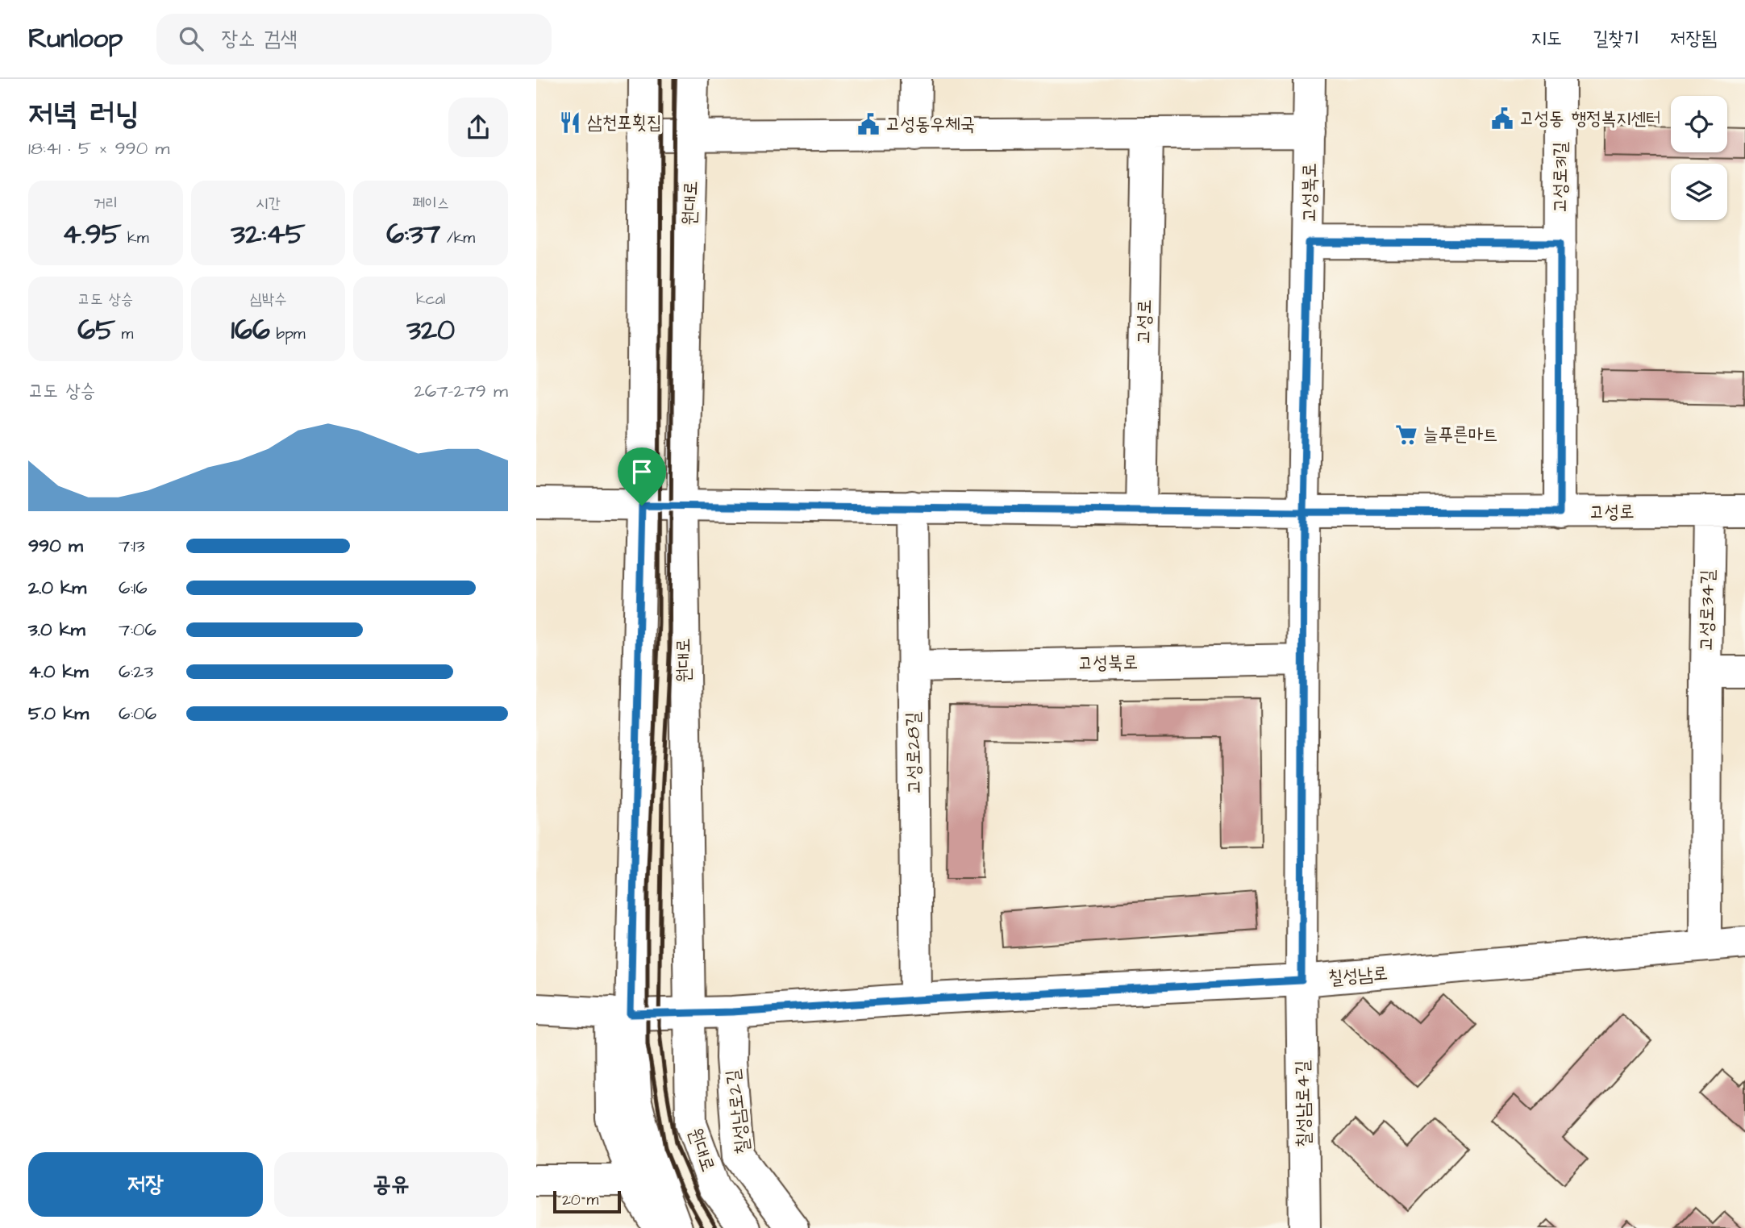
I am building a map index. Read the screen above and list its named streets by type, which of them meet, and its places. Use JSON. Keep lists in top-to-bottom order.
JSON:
{
  "streets": {
    "street": [
      "고성로31길",
      "고성북로",
      "원대로",
      "고성로",
      "고성로34길",
      "고성로28길",
      "칠성남로",
      "칠성남로4길",
      "칠성남로2길"
    ]
  },
  "crossings": [
    ["고성로31길", "고성로"],
    ["고성북로", "고성로"],
    ["고성북로", "고성로28길"],
    ["고성북로", "칠성남로"],
    ["고성북로", "칠성남로4길"],
    ["원대로", "고성로"],
    ["원대로", "칠성남로"],
    ["고성로", "고성로34길"],
    ["고성로", "고성로28길"],
    ["고성로28길", "칠성남로"],
    ["칠성남로", "칠성남로4길"],
    ["칠성남로", "칠성남로2길"]
  ],
  "places": {
    "public building": ["고성동 행정복지센터", "고성동우체국"],
    "restaurant": ["삼천포횟집"],
    "supermarket": ["늘푸른마트"]
  },
  "scale_bar": "20 m",
  "page": {
    "header": "Runloop",
    "search": "장소 검색",
    "nav": ["지도", "길찾기", "저장됨"],
    "heading": ["저녁 러닝", "18:41 · 5 × 990 m"],
    "stats": [
      ["거리", "4.95 km"],
      ["시간", "32:45"],
      ["페이스", "6:37 /km"],
      ["고도 상승", "65 m"],
      ["심박수", "166 bpm"],
      ["kcal", "320"]
    ],
    "chart": ["고도 상승", "267–279 m"],
    "list": [
      {
        "name": "990 m",
        "note": "7:13"
      },
      {
        "name": "2.0 km",
        "note": "6:16"
      },
      {
        "name": "3.0 km",
        "note": "7:06"
      },
      {
        "name": "4.0 km",
        "note": "6:23"
      },
      {
        "name": "5.0 km",
        "note": "6:06"
      }
    ],
    "buttons": ["저장", "공유"],
    "scale": "20 m"
  }
}
